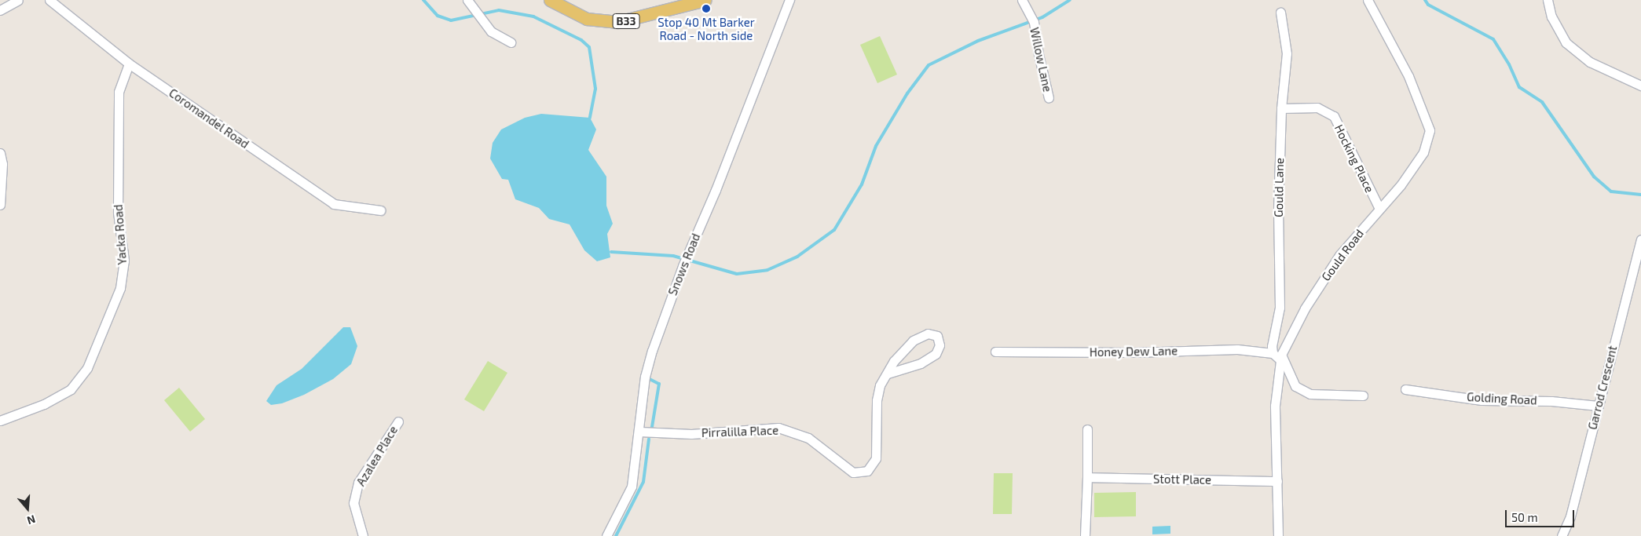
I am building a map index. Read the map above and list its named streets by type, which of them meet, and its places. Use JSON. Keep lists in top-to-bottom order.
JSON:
{
  "streets": {
    "main road": ["B33"],
    "street": [
      "Willow Lane",
      "Coromandel Road",
      "Hocking Place",
      "Gould Lane",
      "Yacka Road",
      "Gould Road",
      "Snows Road",
      "Honey Dew Lane",
      "Garrod Crescent",
      "Golding Road",
      "Pirralilla Place",
      "Azalea Place",
      "Stott Place"
    ]
  },
  "crossings": [
    ["Coromandel Road", "Yacka Road"],
    ["Hocking Place", "Gould Lane"],
    ["Hocking Place", "Gould Road"],
    ["Gould Lane", "Gould Road"],
    ["Gould Lane", "Honey Dew Lane"],
    ["Gould Road", "Honey Dew Lane"],
    ["Gould Road", "Stott Place"],
    ["Snows Road", "Pirralilla Place"],
    ["Garrod Crescent", "Golding Road"]
  ],
  "places": ["Stop 40 Mt Barker Road - North side"],
  "scale_bar": "50 m",
  "north": "bottom"
}
